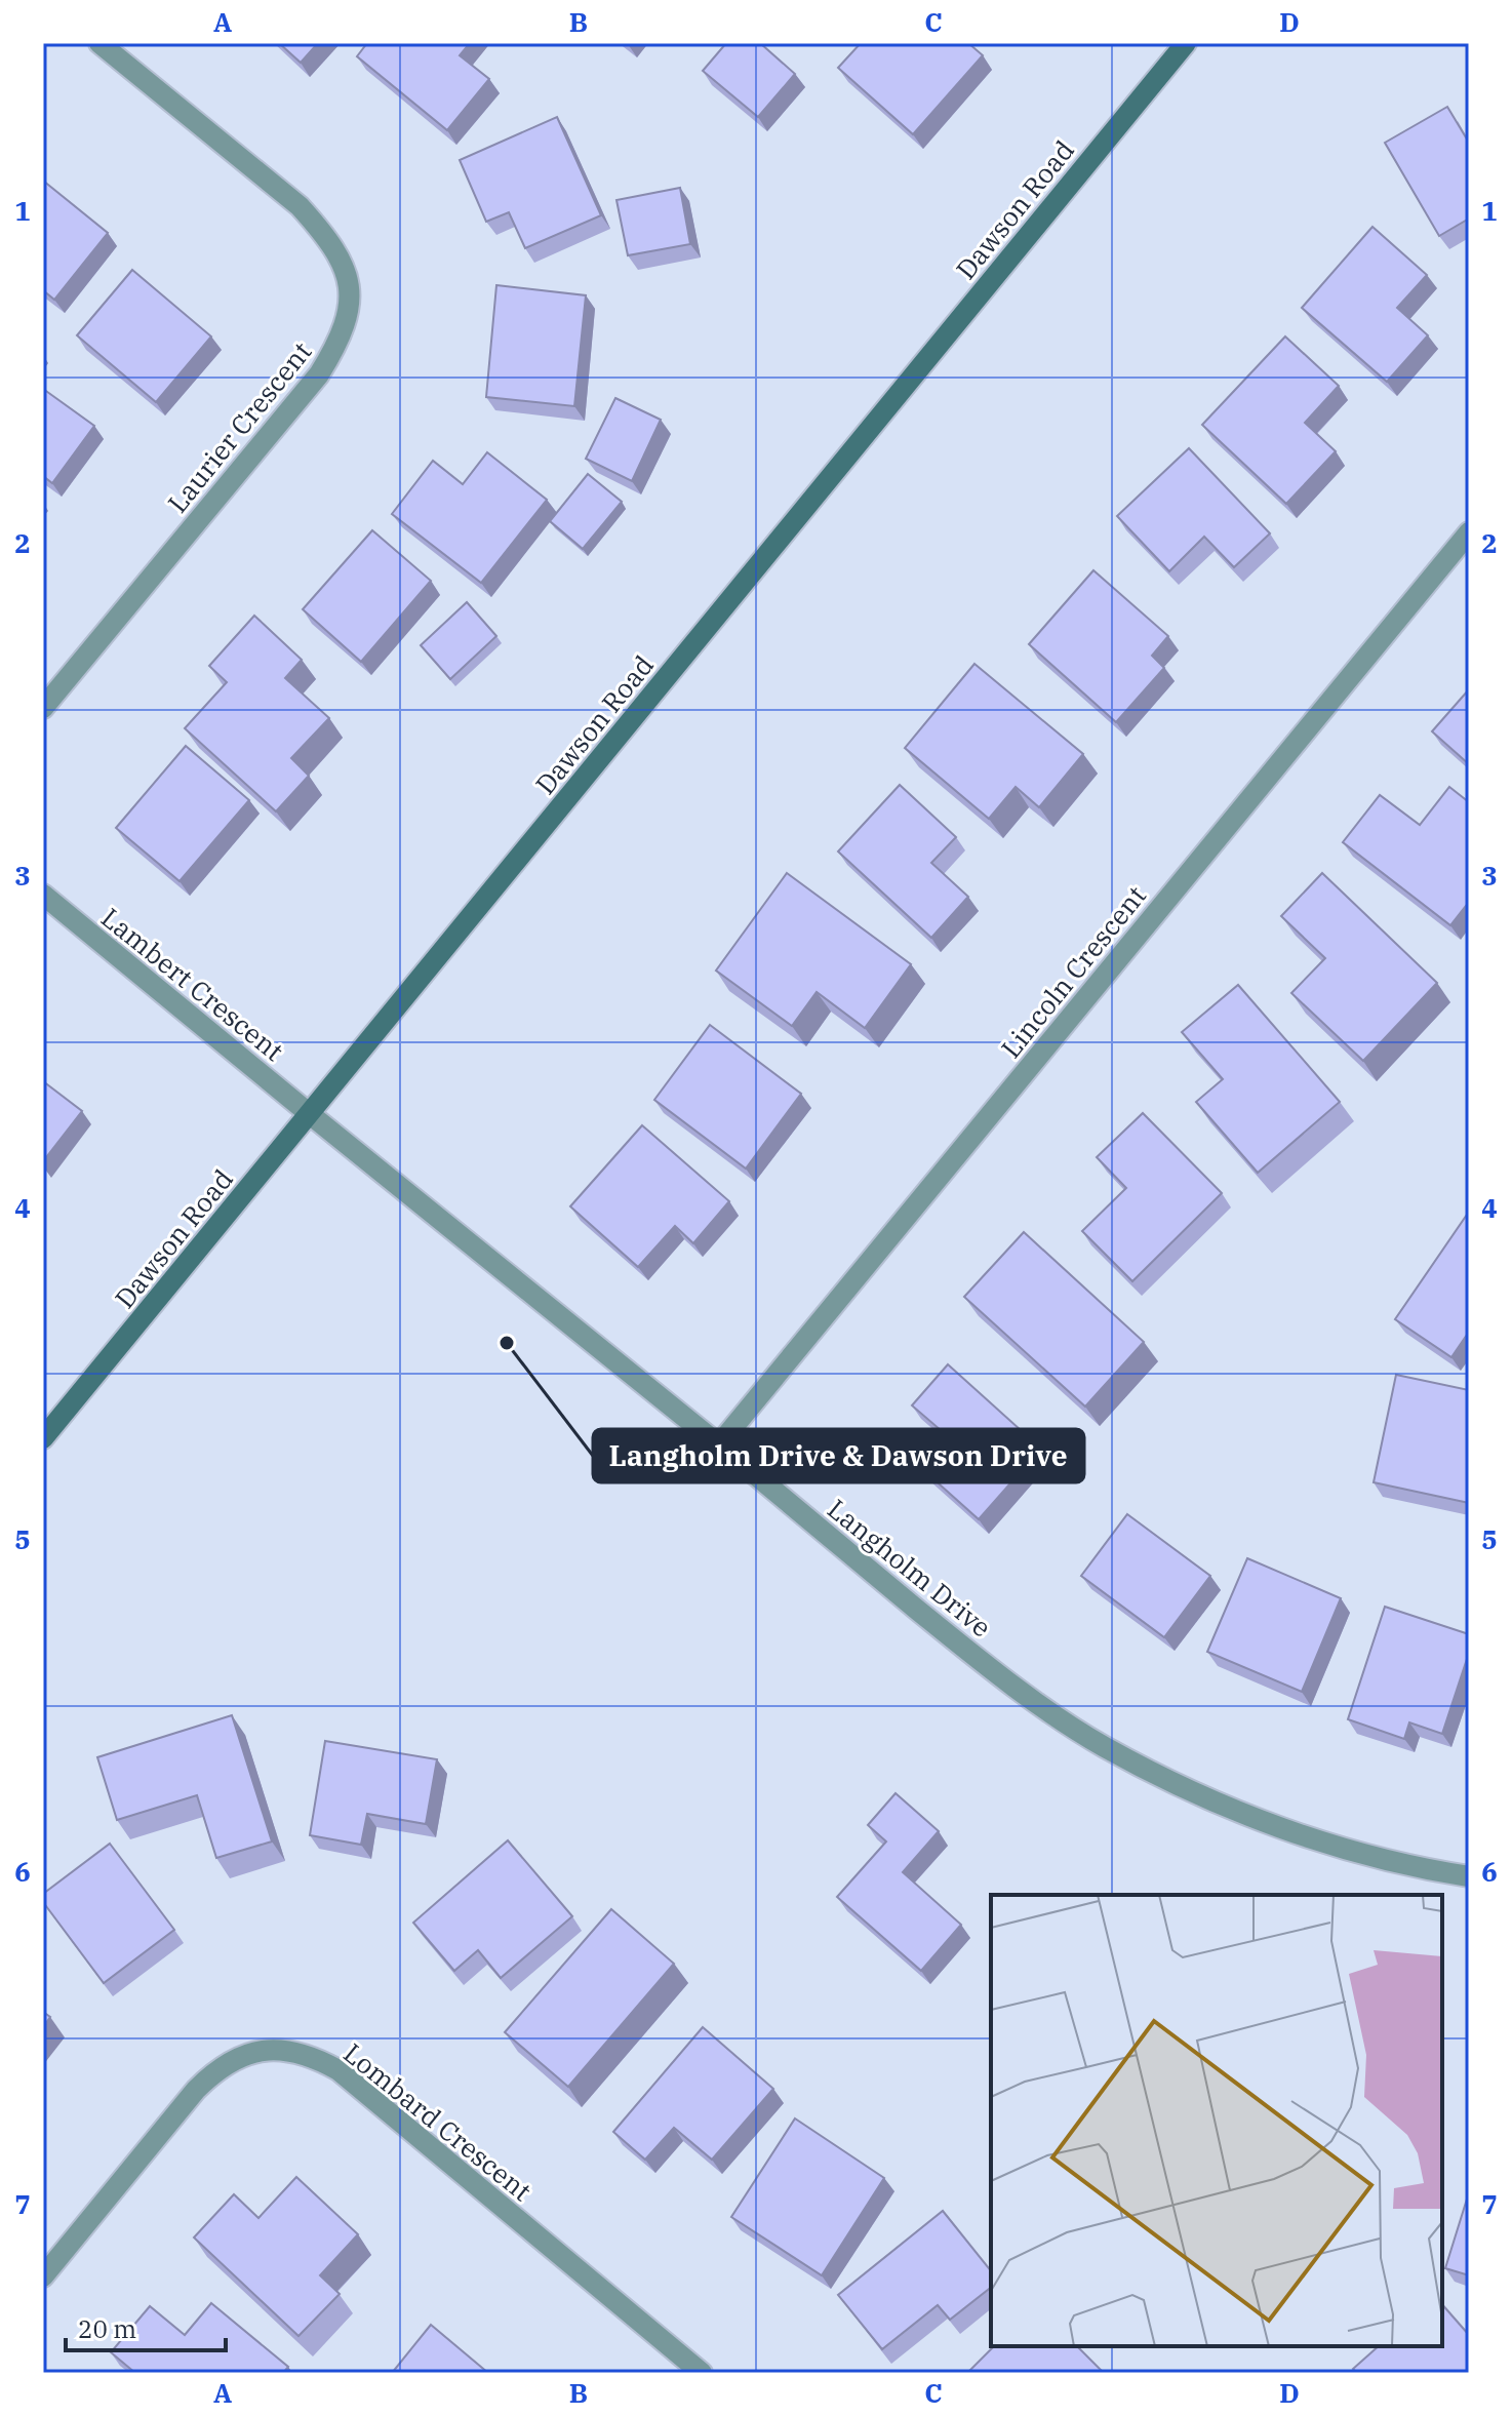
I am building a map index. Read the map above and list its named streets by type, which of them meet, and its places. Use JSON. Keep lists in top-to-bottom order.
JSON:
{
  "streets": {
    "main road": ["Dawson Road"],
    "street": [
      "Laurier Crescent",
      "Lincoln Crescent",
      "Lambert Crescent",
      "Langholm Drive",
      "Lombard Crescent"
    ]
  },
  "crossings": [
    ["Dawson Road", "Lambert Crescent"],
    ["Dawson Road", "Langholm Drive"],
    ["Lincoln Crescent", "Langholm Drive"],
    ["Lambert Crescent", "Langholm Drive"]
  ],
  "places": ["Langholm Drive & Dawson Drive"],
  "scale_bar": "20 m",
  "grid": {
    "columns": [
      "A",
      "B",
      "C",
      "D"
    ],
    "rows": [
      "1",
      "2",
      "3",
      "4",
      "5",
      "6",
      "7"
    ]
  }
}
